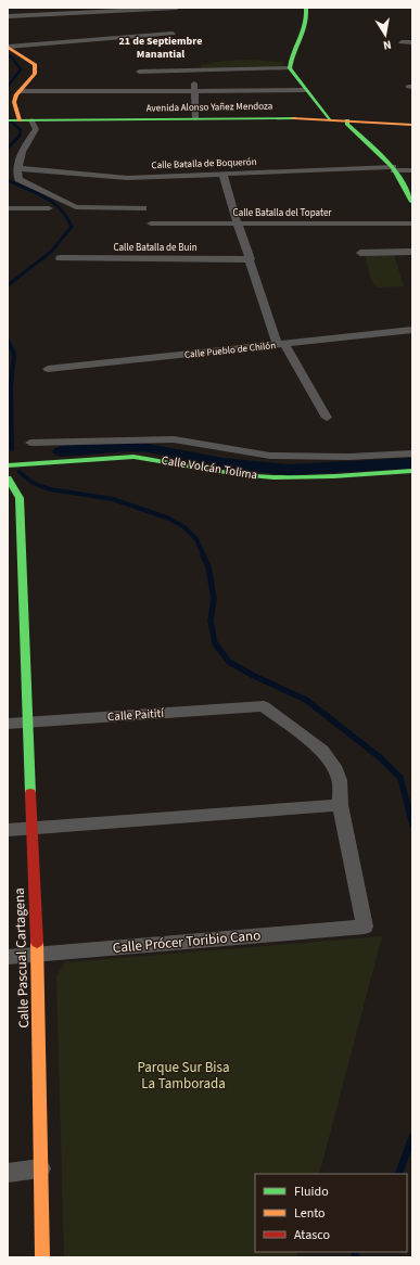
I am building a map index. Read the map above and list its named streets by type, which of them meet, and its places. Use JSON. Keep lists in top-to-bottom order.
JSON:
{
  "streets": {
    "street": [
      "Avenida Alonso Yañez Mendoza",
      "Calle Batalla de Boquerón",
      "Calle Batalla del Topater",
      "Calle Batalla de Buin",
      "Calle Pueblo de Chilón",
      "Calle Volcán Tolima",
      "Calle Paitití",
      "Calle Prócer Toribio Cano",
      "Calle Pascual Cartagena"
    ]
  },
  "crossings": [
    ["Calle Paitití", "Calle Prócer Toribio Cano"],
    ["Calle Paitití", "Calle Pascual Cartagena"],
    ["Calle Prócer Toribio Cano", "Calle Pascual Cartagena"]
  ],
  "districts": ["21 de Septiembre Manantial"],
  "parks": ["Parque Sur Bisa La Tamborada"],
  "legend": ["Fluido", "Lento", "Atasco"],
  "north": "bottom"
}
